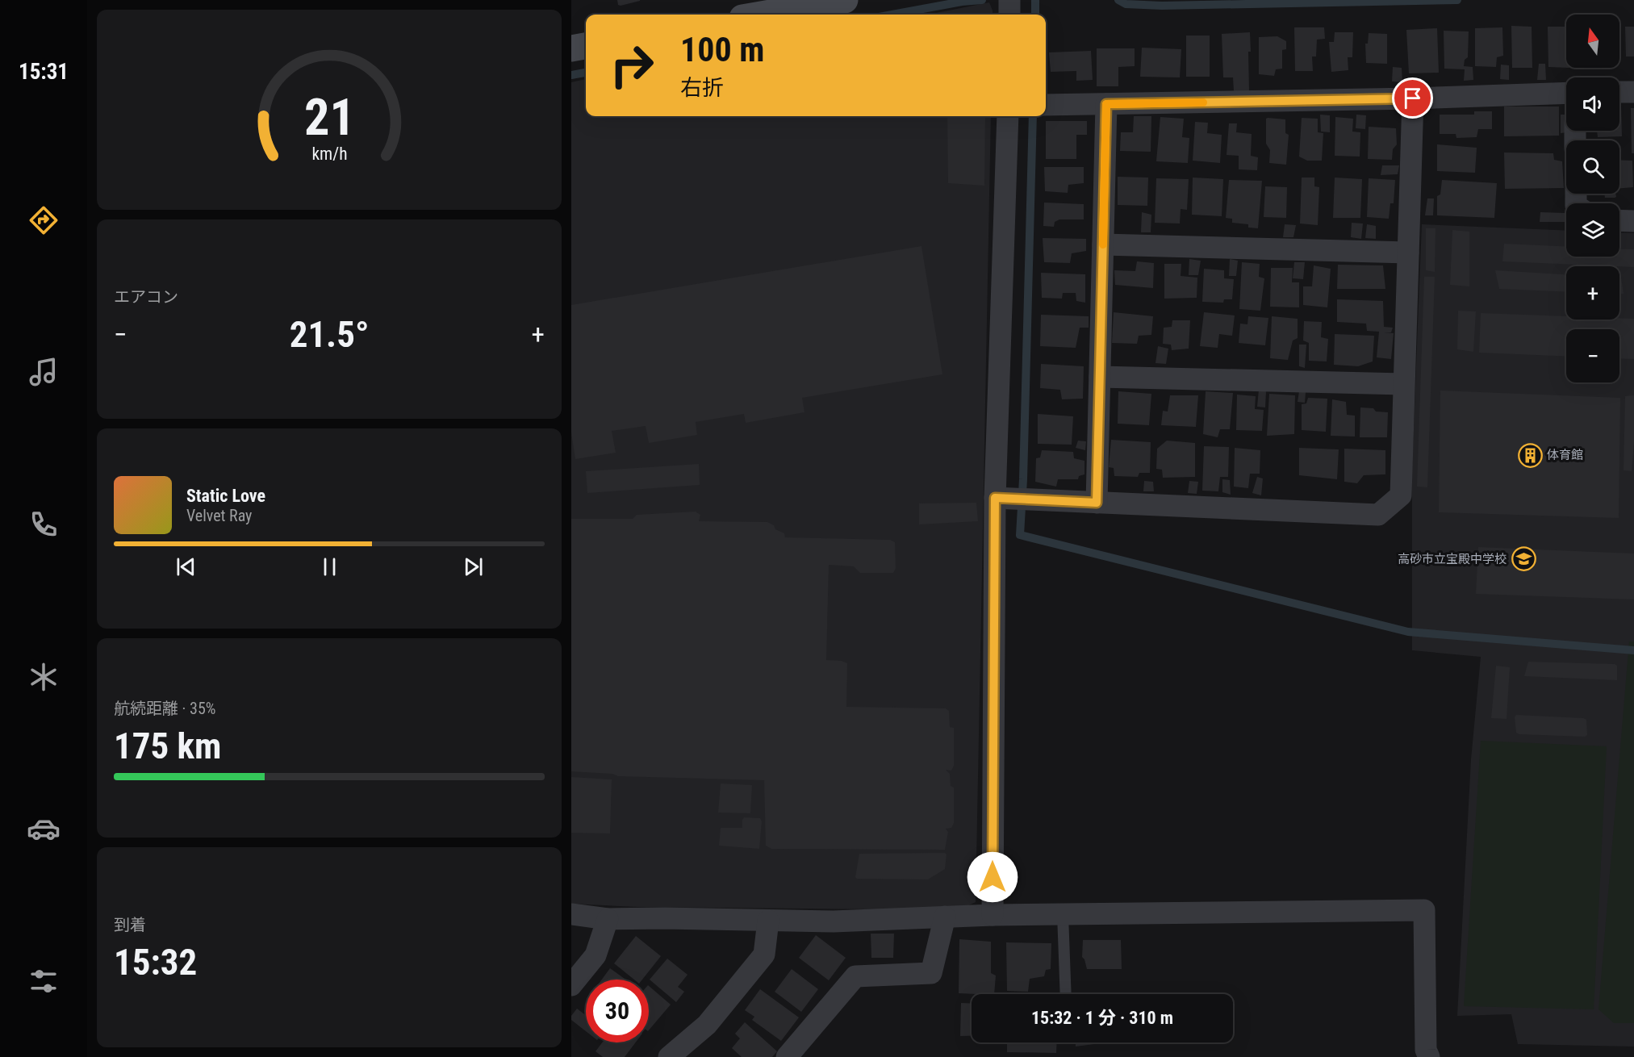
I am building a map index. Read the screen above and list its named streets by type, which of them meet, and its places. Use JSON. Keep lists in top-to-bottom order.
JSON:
{
  "places": {
    "building": ["体育館"],
    "school or university": ["高砂市立宝殿中学校"]
  },
  "north": "top",
  "page": {
    "tabs": "15:31",
    "map_buttons": ["+", "−"],
    "turn": ["100 m", "右折"],
    "tile": [
      "エアコン",
      ["航続距離 · 35%", "175 km"],
      ["到着", "15:32"]
    ],
    "heat": ["−", "21.5°", "+"],
    "song": ["Static Love", "Velvet Ray"],
    "limit": "30",
    "trip": "15:32 · 1 分 · 310 m",
    "gauge": ["21", "km/h"]
  }
}
